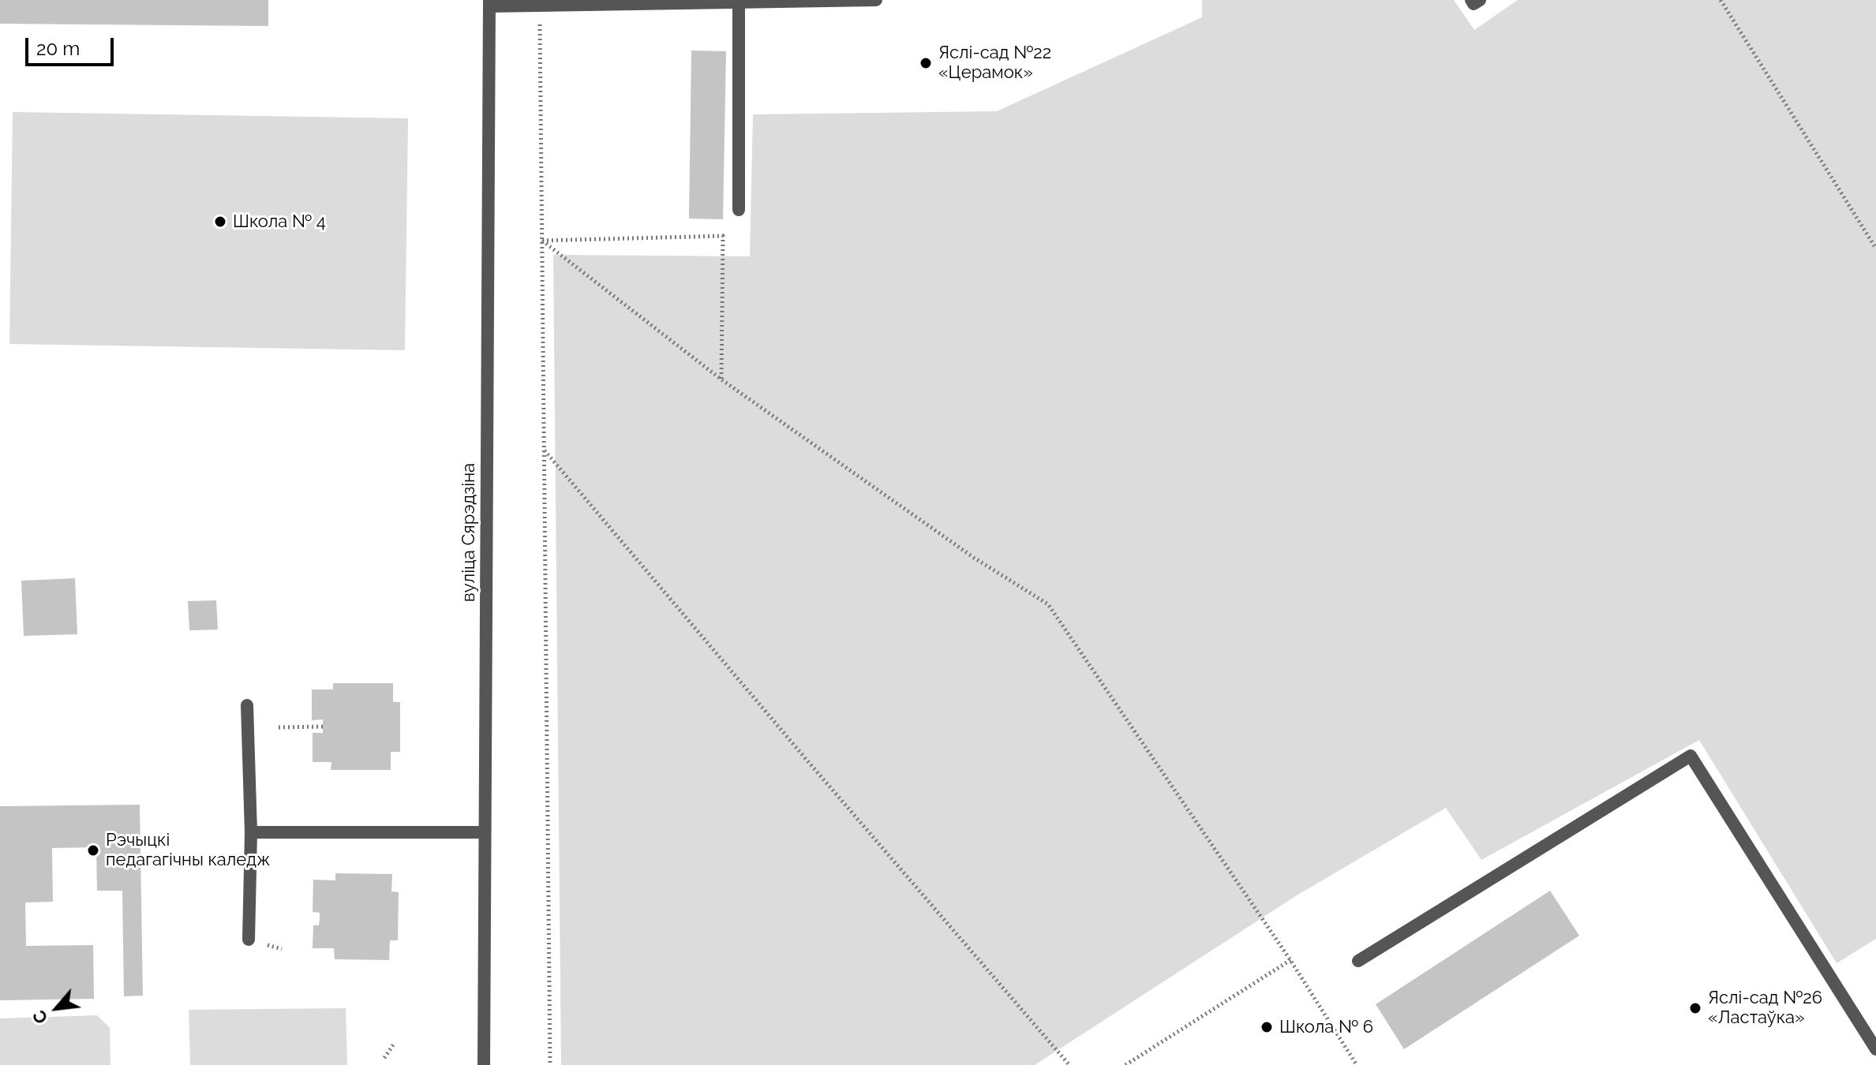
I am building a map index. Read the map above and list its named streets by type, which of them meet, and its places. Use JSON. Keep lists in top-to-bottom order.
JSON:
{
  "streets": {
    "street": ["вуліца Сярэдзіна"]
  },
  "places": [
    "Яслі-сад №22 «Церамок»",
    "Школа № 4",
    "Рэчыцкі педагагічны каледж",
    "Яслі-сад №26 «Ластаўка»",
    "Школа № 6"
  ],
  "scale_bar": "20 m",
  "north": "bottom left"
}
